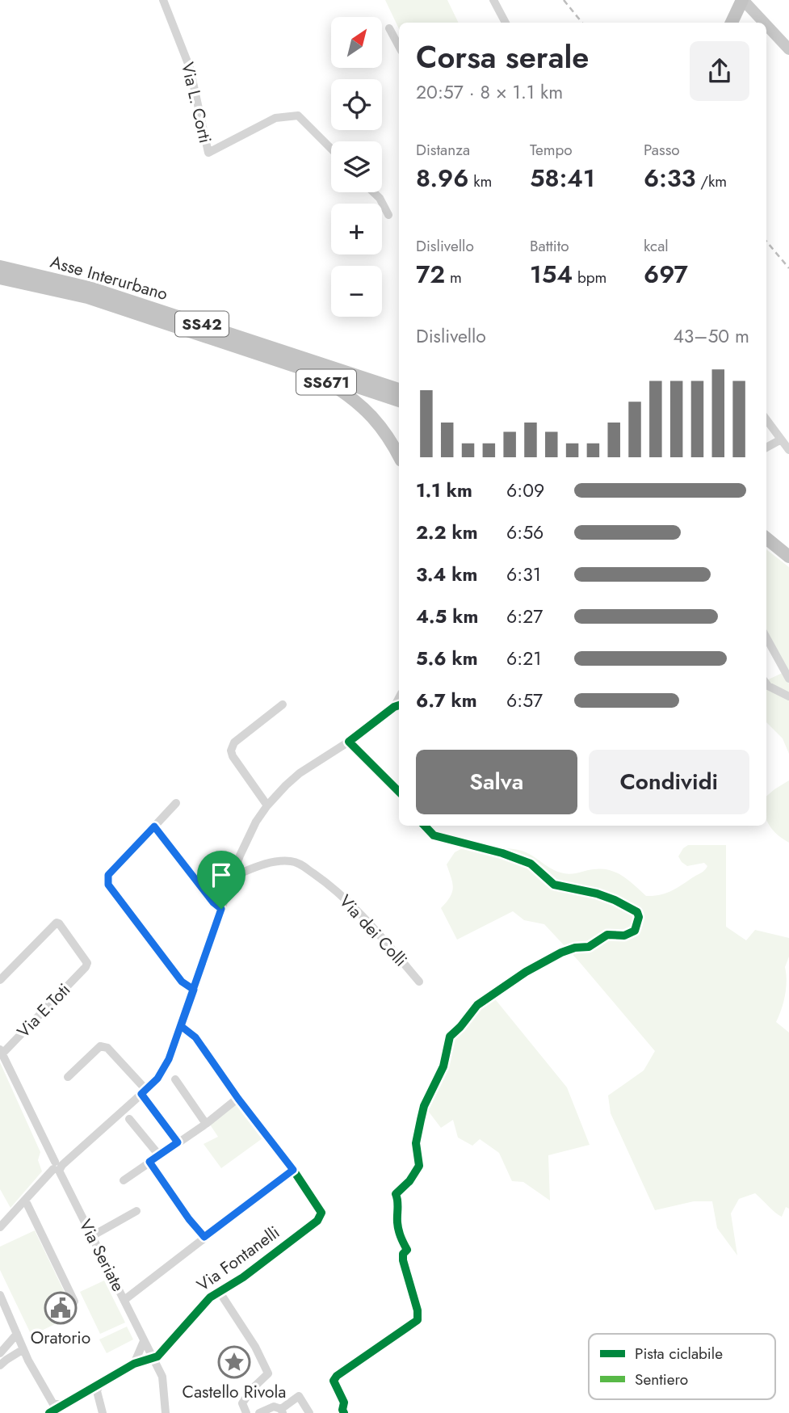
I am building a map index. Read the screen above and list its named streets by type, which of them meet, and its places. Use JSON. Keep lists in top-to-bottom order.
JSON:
{
  "streets": {
    "highway": ["Asse Interurbano", "SS42", "SS671"],
    "street": [
      "Via L. Corti",
      "Via dei Colli",
      "Via E.Toti",
      "Via Seriate",
      "Via Fontanelli"
    ]
  },
  "crossings": [
    ["Asse Interurbano", "SS42"],
    ["Asse Interurbano", "SS671"],
    ["SS42", "SS671"],
    ["Via E.Toti", "Via Seriate"],
    ["Via Seriate", "Via Fontanelli"]
  ],
  "places": {
    "public building": ["Oratorio"],
    "place": ["Castello Rivola"]
  },
  "legend": ["Pista ciclabile", "Sentiero"],
  "north": "top right",
  "page": {
    "map_buttons": ["+", "−"],
    "heading": ["Corsa serale", "20:57 · 8 × 1.1 km"],
    "stats": [
      ["Distanza", "8.96 km"],
      ["Tempo", "58:41"],
      ["Passo", "6:33 /km"],
      ["Dislivello", "72 m"],
      ["Battito", "154 bpm"],
      ["kcal", "697"]
    ],
    "chart": ["Dislivello", "43–50 m"],
    "list": [
      {
        "name": "1.1 km",
        "note": "6:09"
      },
      {
        "name": "2.2 km",
        "note": "6:56"
      },
      {
        "name": "3.4 km",
        "note": "6:31"
      },
      {
        "name": "4.5 km",
        "note": "6:27"
      },
      {
        "name": "5.6 km",
        "note": "6:21"
      },
      {
        "name": "6.7 km",
        "note": "6:57"
      }
    ],
    "buttons": ["Salva", "Condividi"]
  }
}
